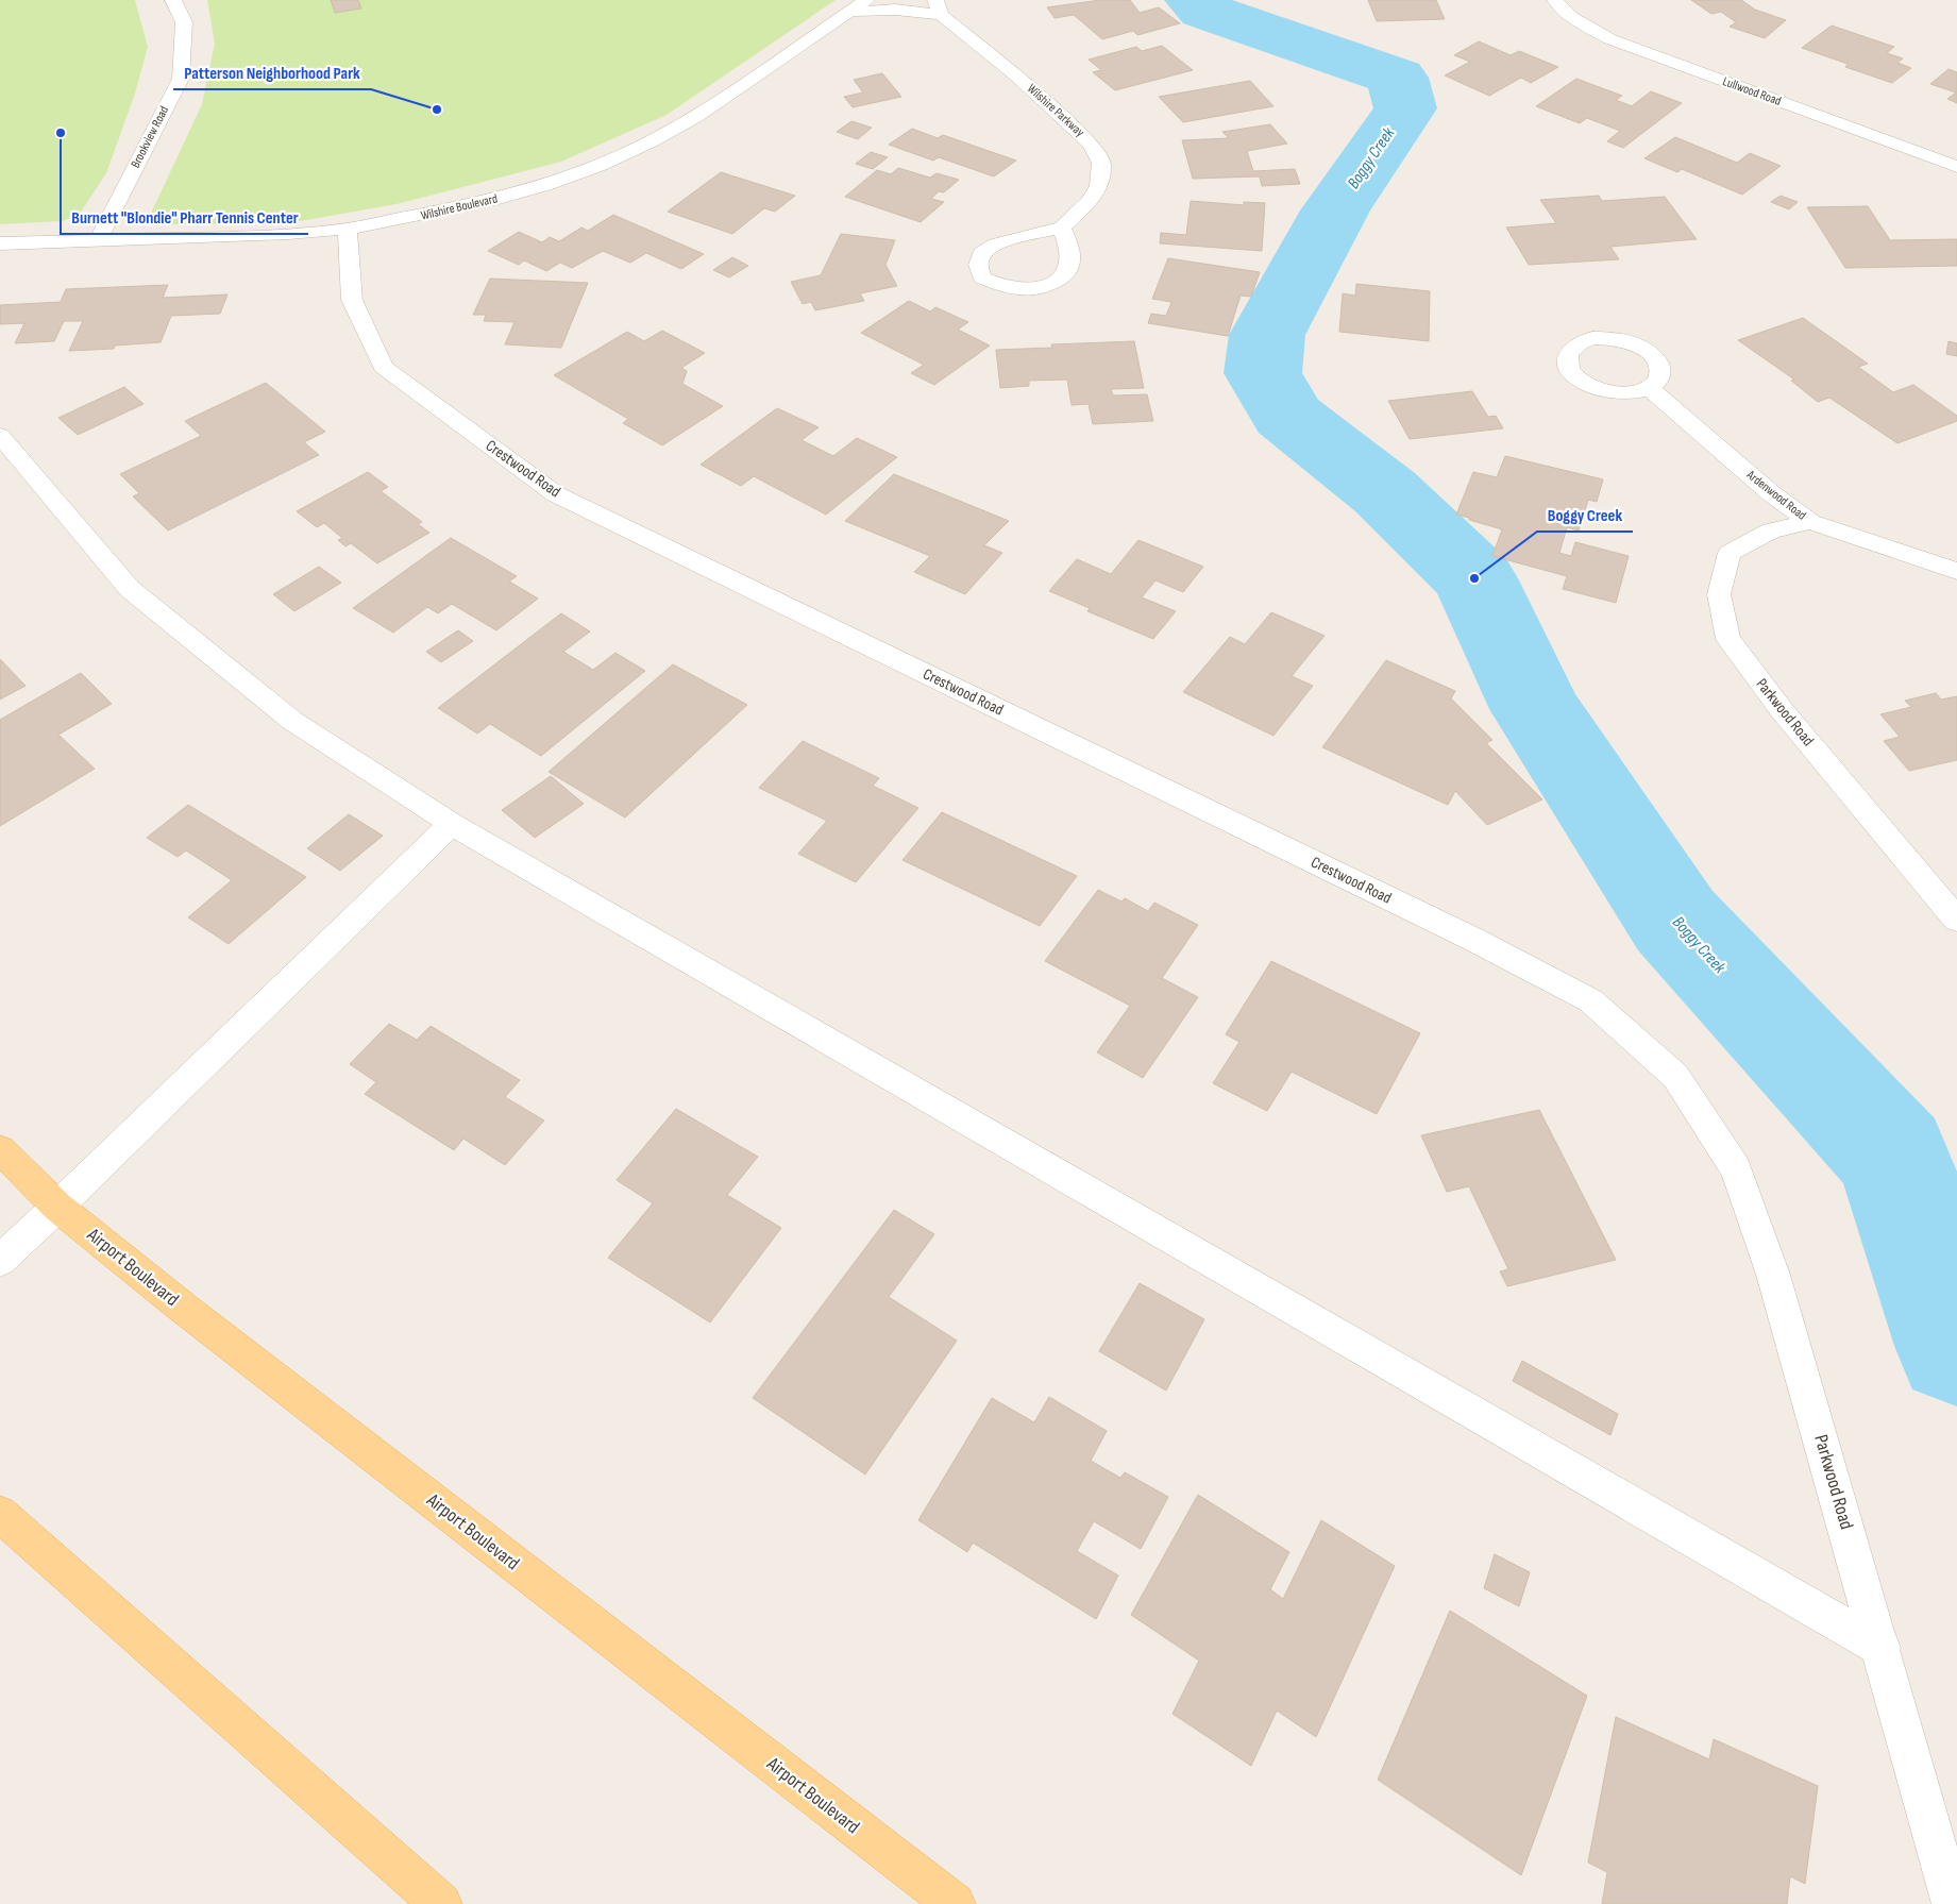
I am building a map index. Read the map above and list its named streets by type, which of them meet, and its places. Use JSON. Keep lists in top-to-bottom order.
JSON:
{
  "streets": {
    "main road": ["Airport Boulevard"],
    "street": [
      "Lullwood Road",
      "Wilshire Parkway",
      "Brookview Road",
      "Wilshire Boulevard",
      "Crestwood Road",
      "Ardenwood Road",
      "Parkwood Road"
    ]
  },
  "crossings": [
    ["Wilshire Parkway", "Wilshire Boulevard"],
    ["Brookview Road", "Wilshire Boulevard"],
    ["Wilshire Boulevard", "Crestwood Road"],
    ["Crestwood Road", "Parkwood Road"],
    ["Ardenwood Road", "Parkwood Road"]
  ],
  "water": ["Boggy Creek"],
  "places": ["Patterson Neighborhood Park", "Burnett \"Blondie\" Pharr Tennis Center", "Boggy Creek"]
}
